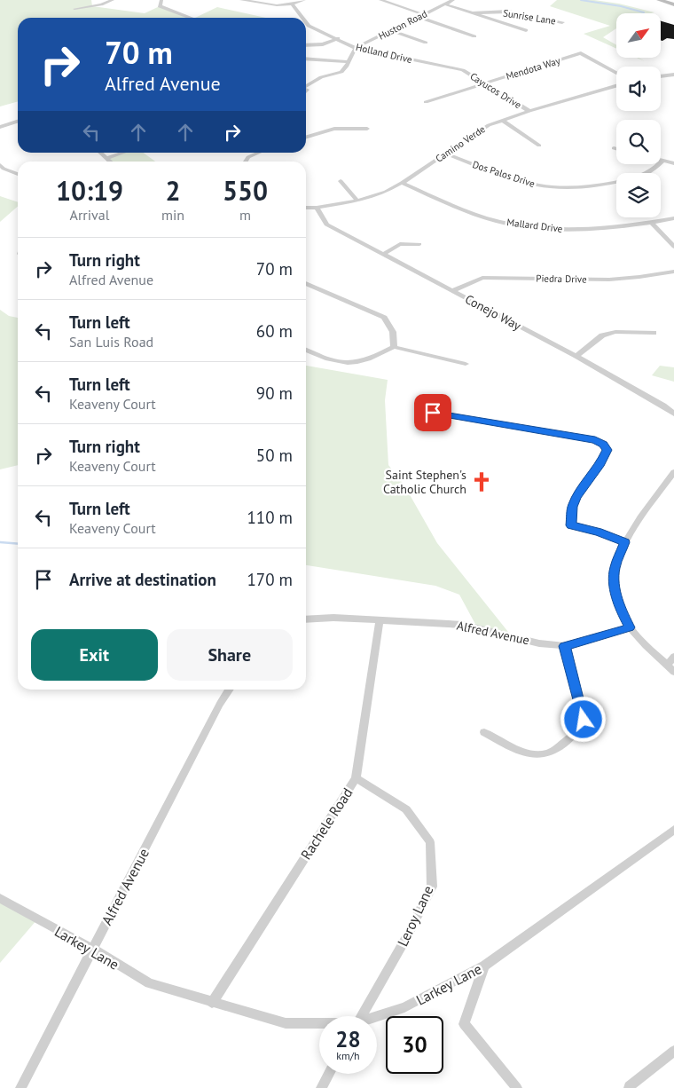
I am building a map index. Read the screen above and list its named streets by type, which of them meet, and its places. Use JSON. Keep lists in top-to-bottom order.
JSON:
{
  "streets": {
    "street": [
      "Sunrise Lane",
      "Huston Road",
      "Holland Drive",
      "Mendota Way",
      "Cayucos Drive",
      "Camino Verde",
      "Dos Palos Drive",
      "Mallard Drive",
      "Piedra Drive",
      "Conejo Way",
      "Alfred Avenue",
      "Rachele Road",
      "Leroy Lane",
      "Larkey Lane"
    ]
  },
  "crossings": [
    ["Huston Road", "Holland Drive"],
    ["Holland Drive", "Cayucos Drive"],
    ["Mendota Way", "Cayucos Drive"],
    ["Cayucos Drive", "Camino Verde"],
    ["Camino Verde", "Dos Palos Drive"],
    ["Camino Verde", "Mallard Drive"],
    ["Camino Verde", "Conejo Way"],
    ["Piedra Drive", "Conejo Way"],
    ["Alfred Avenue", "Rachele Road"],
    ["Alfred Avenue", "Larkey Lane"],
    ["Rachele Road", "Leroy Lane"],
    ["Rachele Road", "Larkey Lane"]
  ],
  "places": {
    "church": ["Saint Stephen's Catholic Church"]
  },
  "north": "top right",
  "page": {
    "turn": ["70 m", "Alfred Avenue"],
    "eta": [
      "10:19",
      "Arrival",
      "2",
      "min",
      "550",
      "m"
    ],
    "list": [
      {
        "name": "Turn right",
        "note": "Alfred Avenue",
        "value": "70 m"
      },
      {
        "name": "Turn left",
        "note": "San Luis Road",
        "value": "60 m"
      },
      {
        "name": "Turn left",
        "note": "Keaveny Court",
        "value": "90 m"
      },
      {
        "name": "Turn right",
        "note": "Keaveny Court",
        "value": "50 m"
      },
      {
        "name": "Turn left",
        "note": "Keaveny Court",
        "value": "110 m"
      },
      {
        "name": "Arrive at destination",
        "value": "170 m"
      }
    ],
    "buttons": ["Exit", "Share"],
    "speed": "28 km/h",
    "limit": "30"
  }
}
